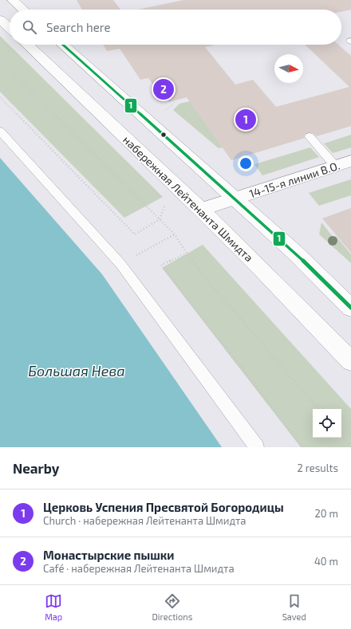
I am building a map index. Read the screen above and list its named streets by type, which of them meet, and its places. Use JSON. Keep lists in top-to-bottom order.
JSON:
{
  "streets": {
    "street": ["14-15-я линии В.О.", "набережная Лейтенанта Шмидта"]
  },
  "crossings": [
    ["14-15-я линии В.О.", "набережная Лейтенанта Шмидта"]
  ],
  "water": ["Большая Нева"],
  "lines": ["transit line 1"],
  "north": "right",
  "page": {
    "search": "Search here",
    "pins": ["2", "1"],
    "heading": ["Nearby", "2 results"],
    "list": [
      {
        "mark": "1",
        "name": "Церковь Успения Пресвятой Богородицы",
        "note": "Church · набережная Лейтенанта Шмидта",
        "value": "20 m"
      },
      {
        "mark": "2",
        "name": "Монастырские пышки",
        "note": "Café · набережная Лейтенанта Шмидта",
        "value": "40 m"
      }
    ],
    "nav": ["Map", "Directions", "Saved"]
  }
}
